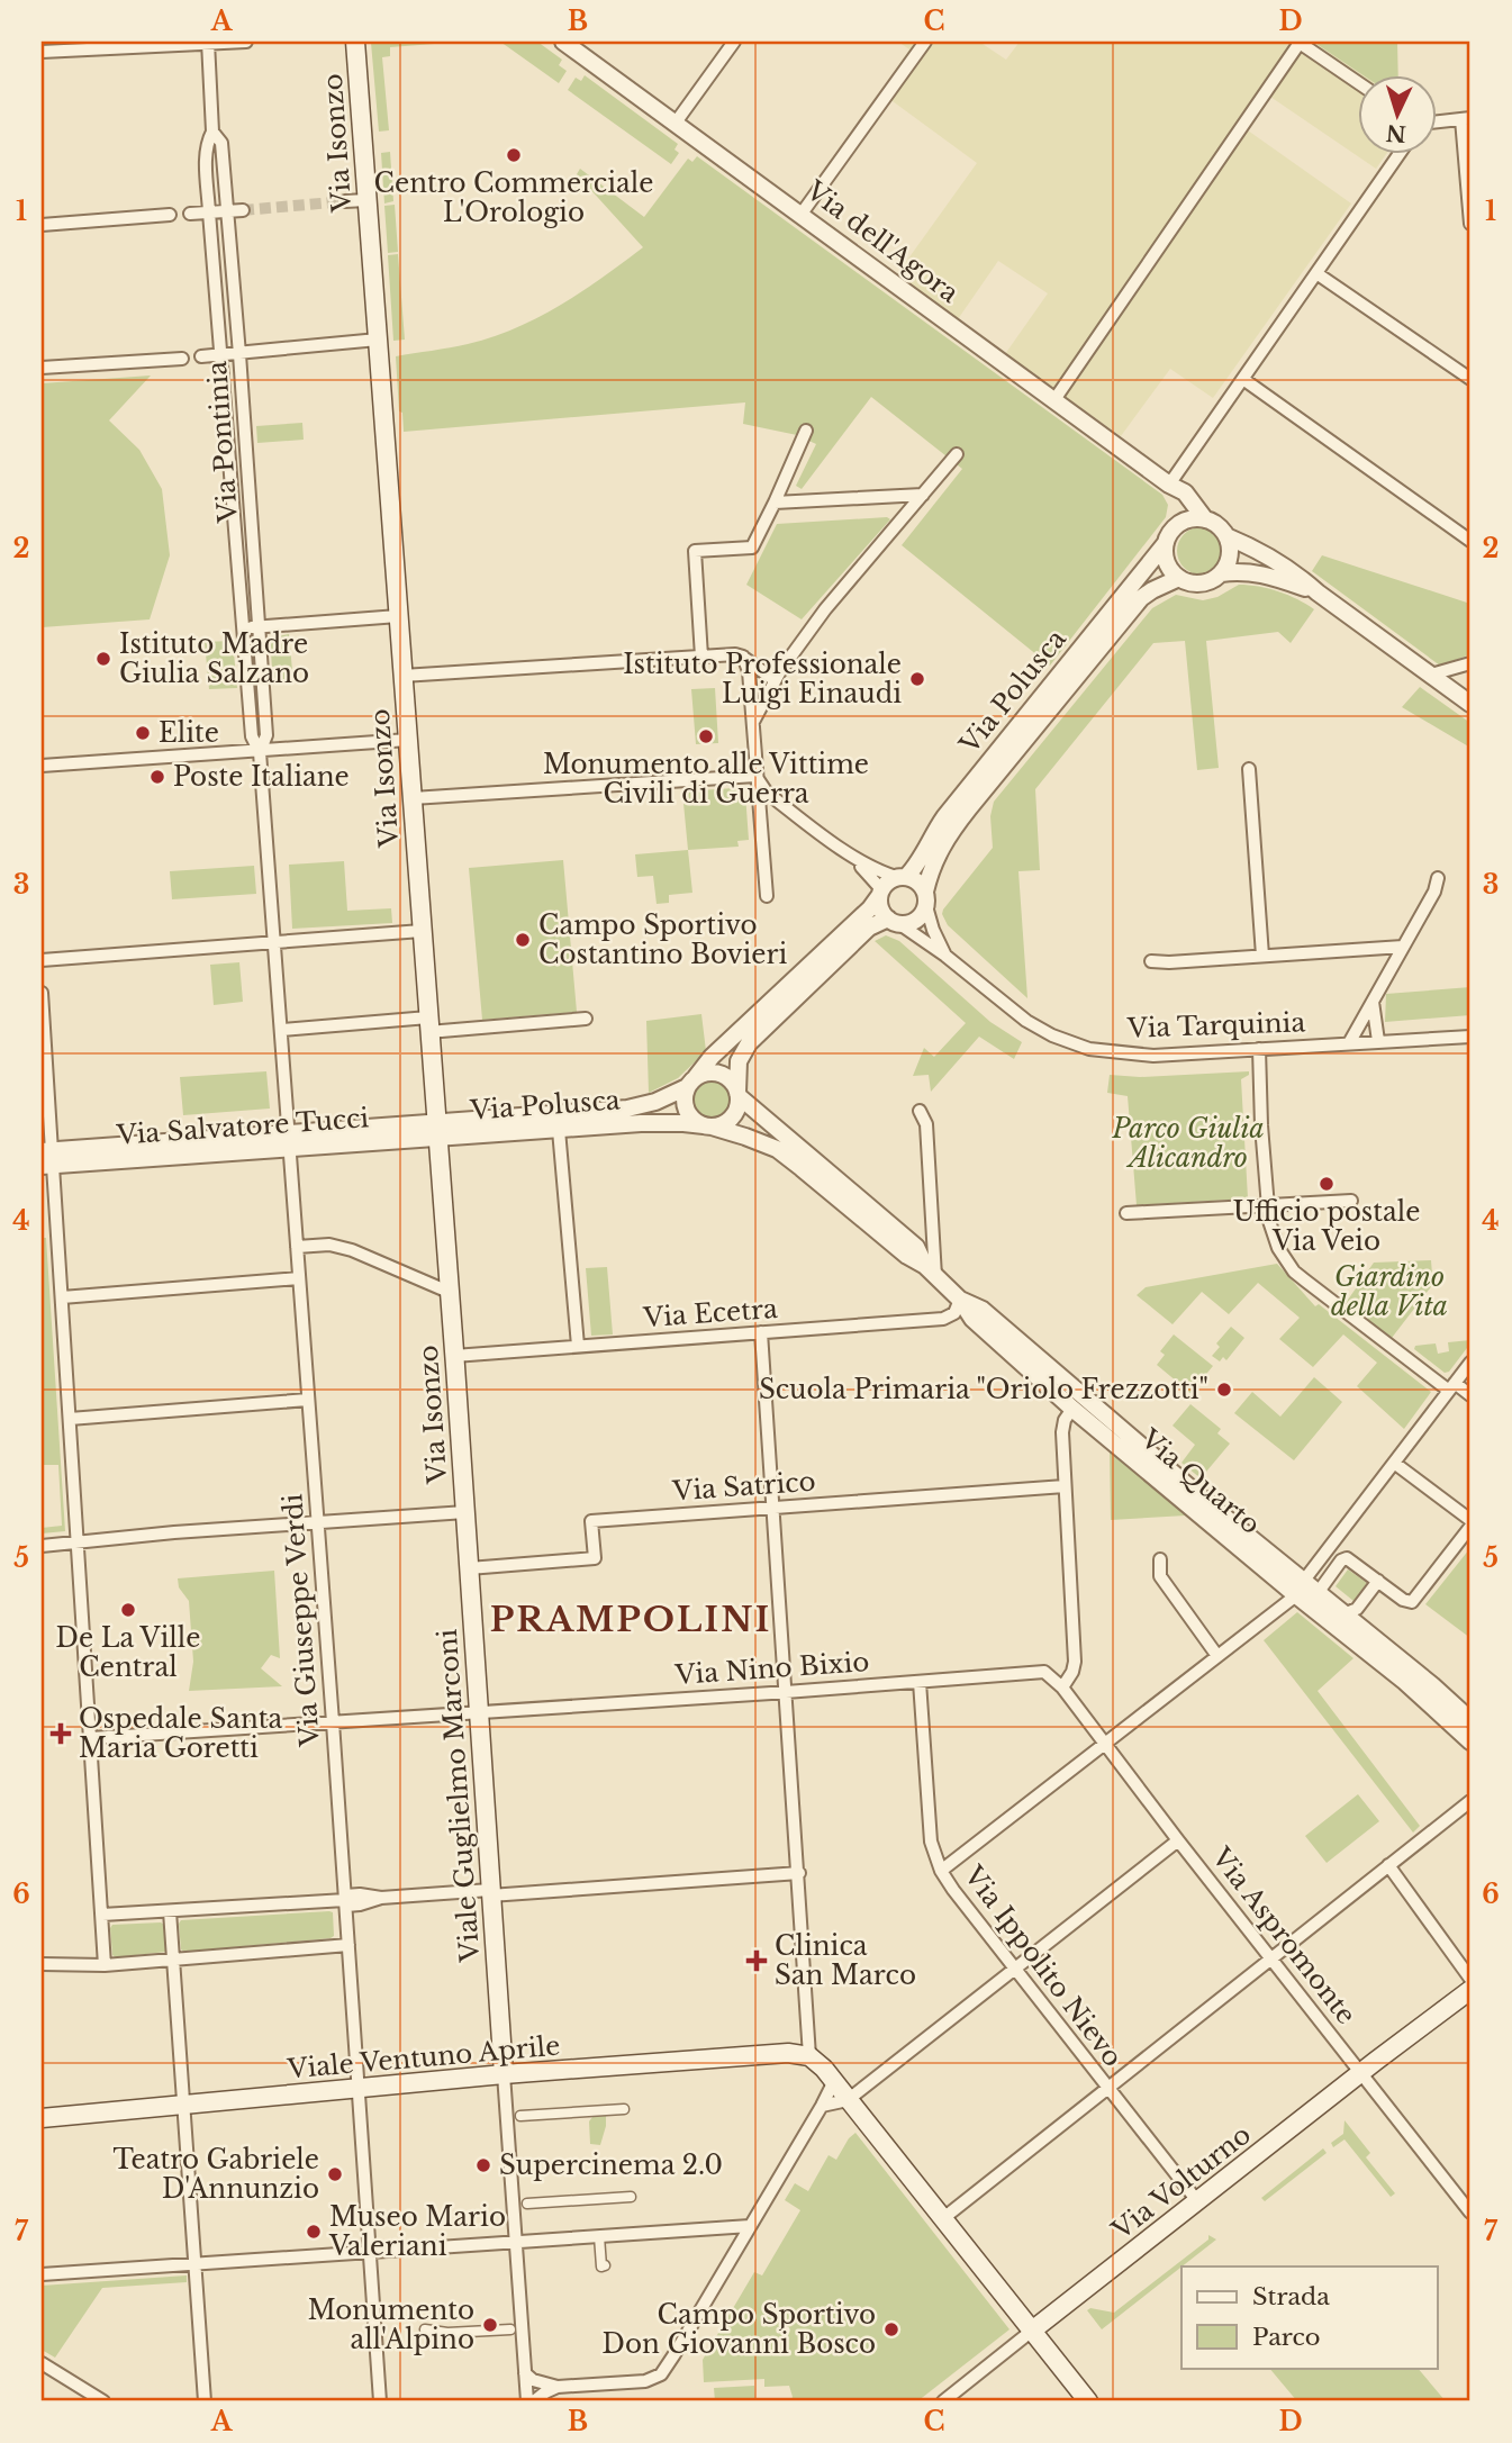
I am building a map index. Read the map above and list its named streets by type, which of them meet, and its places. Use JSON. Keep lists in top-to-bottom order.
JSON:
{
  "streets": {
    "main road": [
      "Via Isonzo",
      "Viale Guglielmo Marconi",
      "Viale Ventuno Aprile",
      "Via Volturno"
    ],
    "street": [
      "Via dell'Agora",
      "Via Pontinia",
      "Via Polusca",
      "Via Tarquinia",
      "Via Salvatore Tucci",
      "Via Ecetra",
      "Via Quarto",
      "Via Satrico",
      "Via Giuseppe Verdi",
      "Via Nino Bixio",
      "Via Aspromonte",
      "Via Ippolito Nievo"
    ]
  },
  "crossings": [
    ["Via Isonzo", "Via Polusca"],
    ["Via Isonzo", "Via Salvatore Tucci"],
    ["Via Isonzo", "Via Ecetra"],
    ["Via Isonzo", "Viale Guglielmo Marconi"],
    ["Via dell'Agora", "Via Polusca"],
    ["Via Pontinia", "Via Salvatore Tucci"],
    ["Via Pontinia", "Via Giuseppe Verdi"],
    ["Via Polusca", "Via Tarquinia"],
    ["Via Polusca", "Via Salvatore Tucci"],
    ["Via Polusca", "Via Quarto"],
    ["Via Salvatore Tucci", "Via Giuseppe Verdi"],
    ["Via Ecetra", "Via Quarto"],
    ["Via Satrico", "Viale Guglielmo Marconi"],
    ["Via Giuseppe Verdi", "Via Nino Bixio"],
    ["Via Giuseppe Verdi", "Viale Ventuno Aprile"],
    ["Via Nino Bixio", "Viale Guglielmo Marconi"],
    ["Via Nino Bixio", "Via Aspromonte"],
    ["Via Nino Bixio", "Via Ippolito Nievo"],
    ["Viale Guglielmo Marconi", "Viale Ventuno Aprile"],
    ["Via Aspromonte", "Via Volturno"],
    ["Via Ippolito Nievo", "Via Volturno"]
  ],
  "districts": ["PRAMPOLINI"],
  "parks": ["Parco Giulia Alicandro", "Giardino della Vita"],
  "places": {
    "other": [
      "Centro Commerciale L'Orologio",
      "Istituto Madre Giulia Salzano",
      "Istituto Professionale Luigi Einaudi",
      "Elite",
      "Monumento alle Vittime Civili di Guerra",
      "Poste Italiane",
      "Campo Sportivo Costantino Bovieri",
      "Ufficio postale Via Veio",
      "Scuola Primaria \"Oriolo Frezzotti\"",
      "De La Ville Central",
      "Supercinema 2.0",
      "Teatro Gabriele D'Annunzio",
      "Museo Mario Valeriani",
      "Monumento all'Alpino",
      "Campo Sportivo Don Giovanni Bosco"
    ],
    "health": ["Ospedale Santa Maria Goretti", "Clinica San Marco"]
  },
  "legend": ["Strada", "Parco"],
  "north": "bottom",
  "grid": {
    "columns": [
      "A",
      "B",
      "C",
      "D"
    ],
    "rows": [
      "1",
      "2",
      "3",
      "4",
      "5",
      "6",
      "7"
    ]
  }
}
